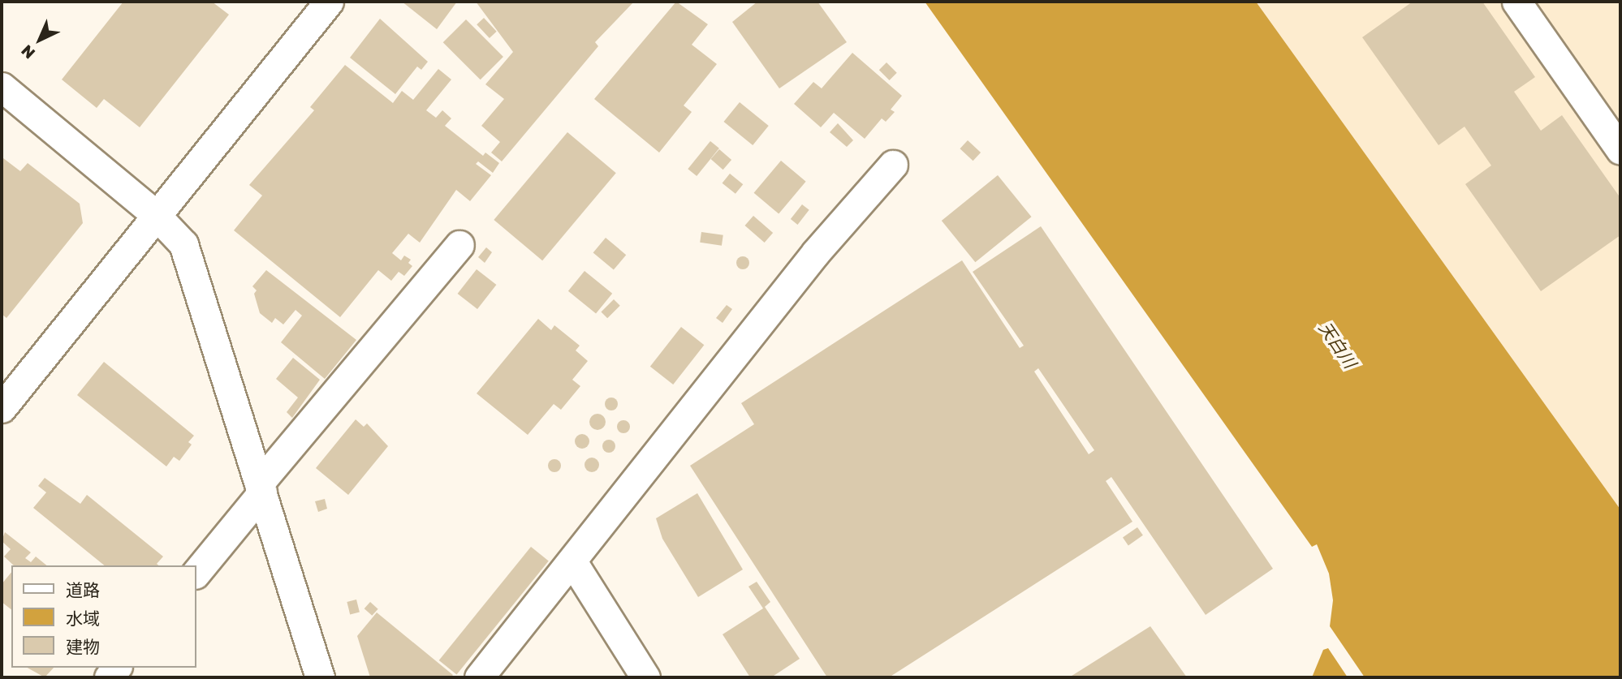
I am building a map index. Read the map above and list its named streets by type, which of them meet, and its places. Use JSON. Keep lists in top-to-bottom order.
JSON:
{
  "water": ["天白川"],
  "legend": ["道路", "水域", "建物"],
  "north": "bottom left"
}
